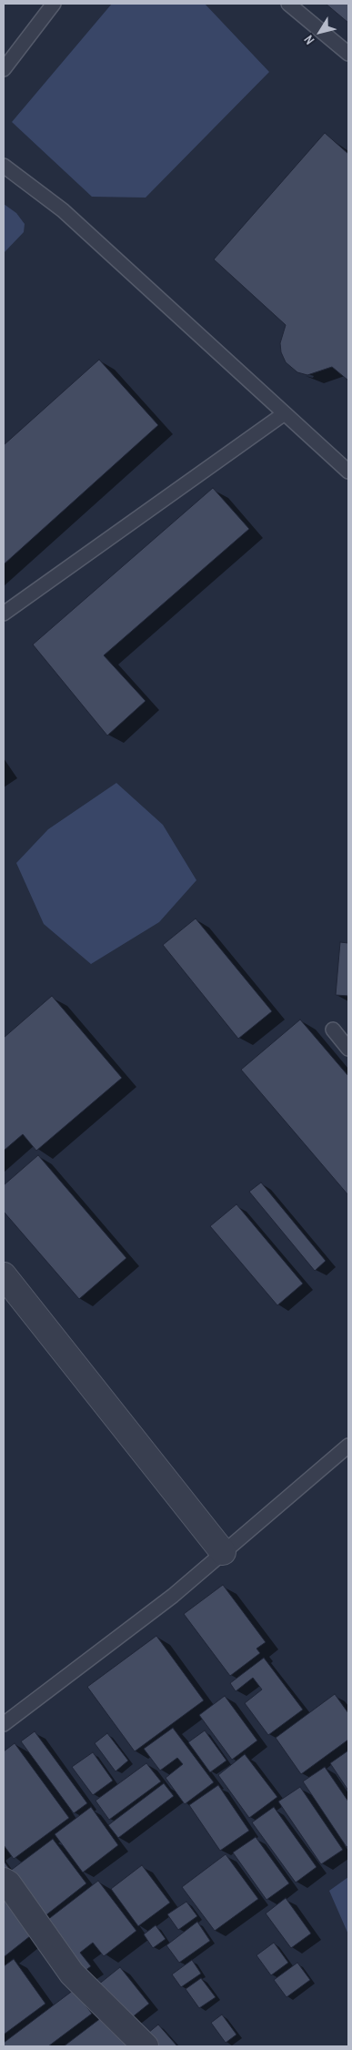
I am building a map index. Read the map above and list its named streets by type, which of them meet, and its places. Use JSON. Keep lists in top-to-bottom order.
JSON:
{
  "north": "bottom left"
}
